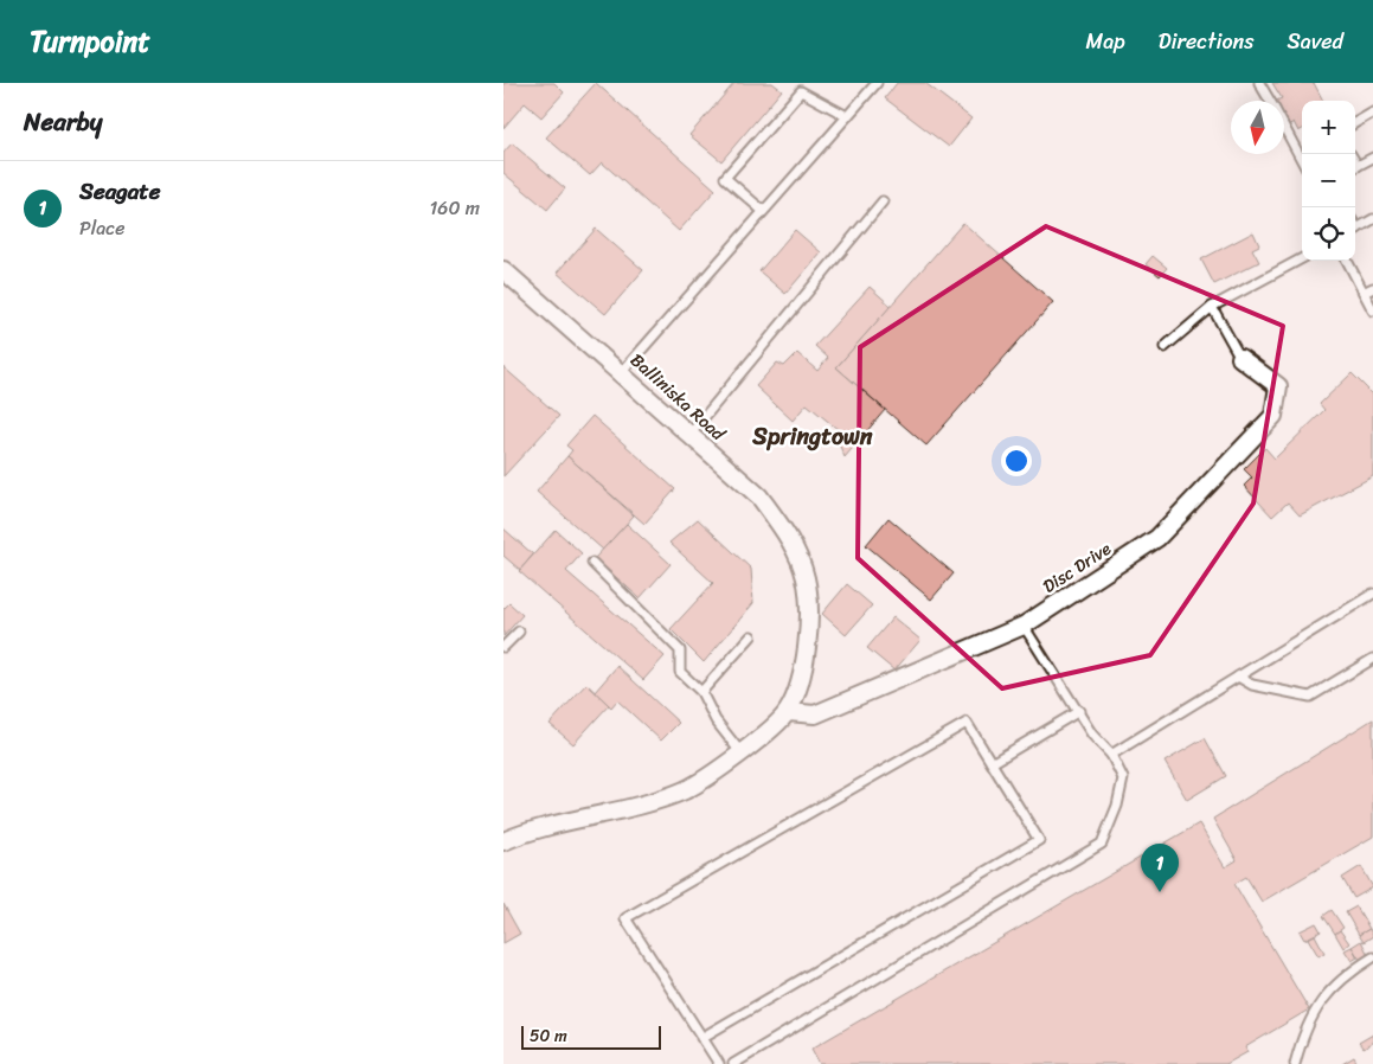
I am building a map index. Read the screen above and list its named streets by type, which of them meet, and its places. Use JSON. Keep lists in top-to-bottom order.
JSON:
{
  "streets": {
    "street": ["Balliniska Road", "Disc Drive"]
  },
  "crossings": [
    ["Balliniska Road", "Disc Drive"]
  ],
  "districts": ["Springtown"],
  "scale_bar": "50 m",
  "north": "bottom",
  "page": {
    "header": "Turnpoint",
    "nav": ["Map", "Directions", "Saved"],
    "heading": "Nearby",
    "map_buttons": ["+", "−"],
    "list": [
      {
        "mark": "1",
        "name": "Seagate",
        "note": "Place",
        "value": "160 m"
      }
    ],
    "pins": "1",
    "scale": "50 m"
  }
}
